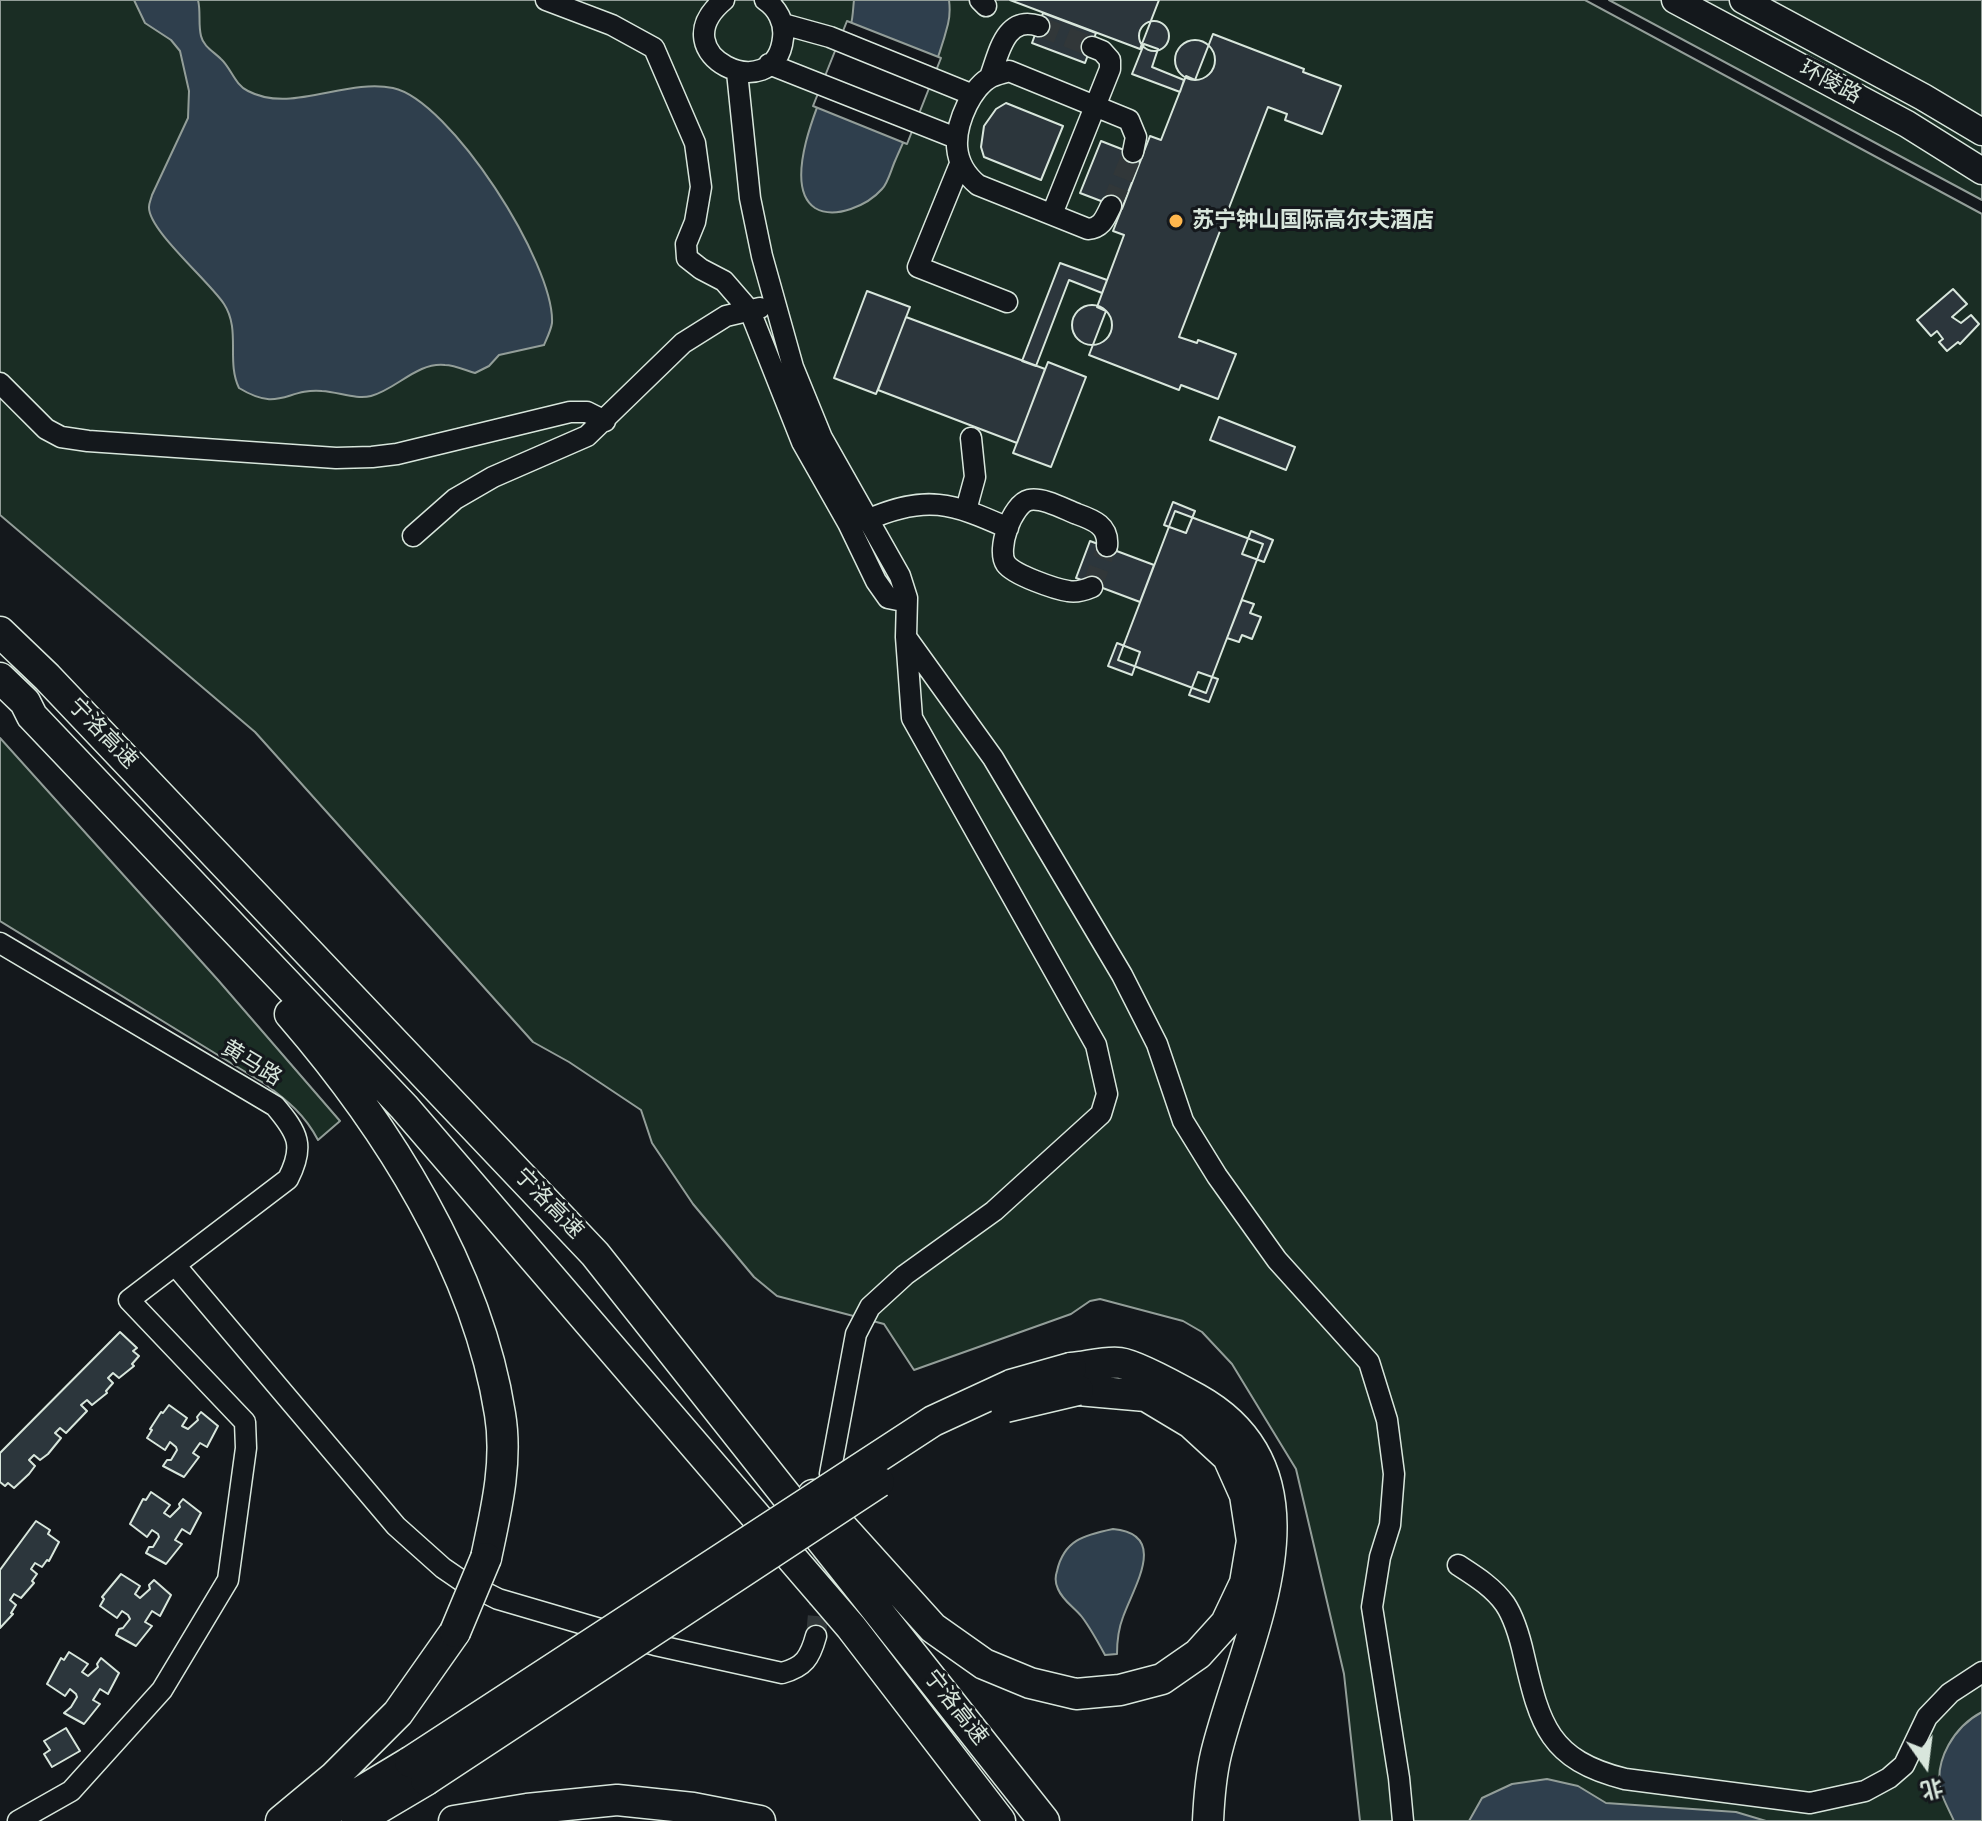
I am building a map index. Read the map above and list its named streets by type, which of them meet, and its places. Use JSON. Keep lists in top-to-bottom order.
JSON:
{
  "streets": {
    "highway": ["宁洛高速"],
    "main road": ["环陵路"],
    "street": ["黄马路"]
  },
  "places": ["苏宁钟山国际高尔夫酒店"],
  "north": "bottom"
}
